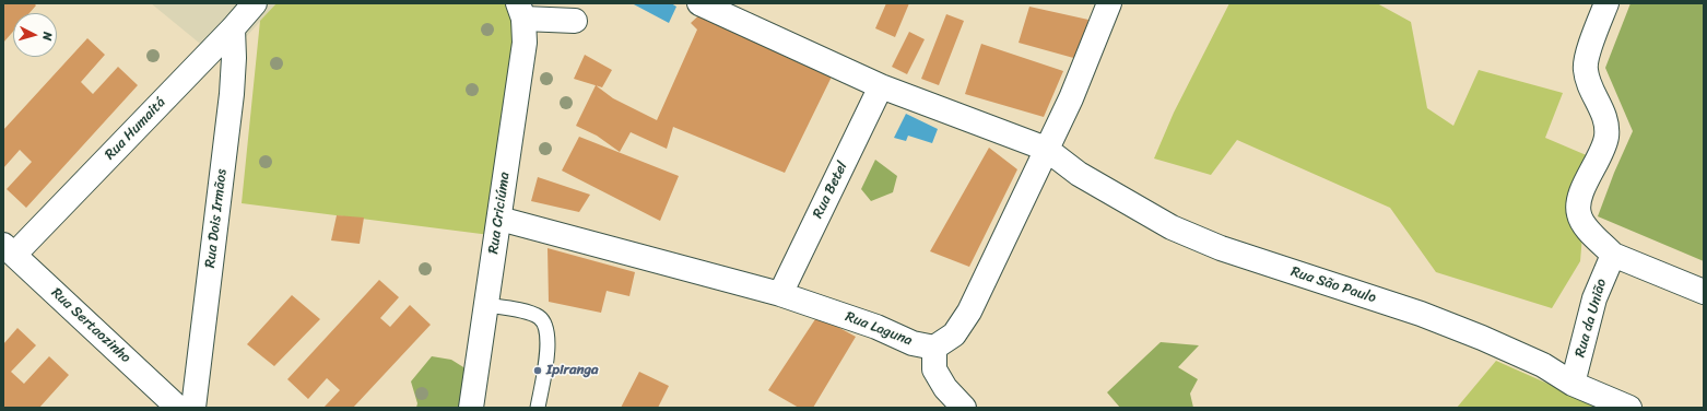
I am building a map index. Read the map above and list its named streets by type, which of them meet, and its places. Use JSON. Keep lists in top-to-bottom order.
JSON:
{
  "streets": {
    "street": [
      "Rua Humaitá",
      "Rua Betel",
      "Rua Criciúma",
      "Rua Dois Irmãos",
      "Rua São Paulo",
      "Rua da União",
      "Rua Sertaozinho",
      "Rua Laguna"
    ]
  },
  "crossings": [
    ["Rua Humaitá", "Rua Dois Irmãos"],
    ["Rua Humaitá", "Rua Sertaozinho"],
    ["Rua Betel", "Rua Laguna"],
    ["Rua Criciúma", "Rua Laguna"],
    ["Rua São Paulo", "Rua da União"]
  ],
  "places": ["Ipiranga"],
  "north": "right"
}
